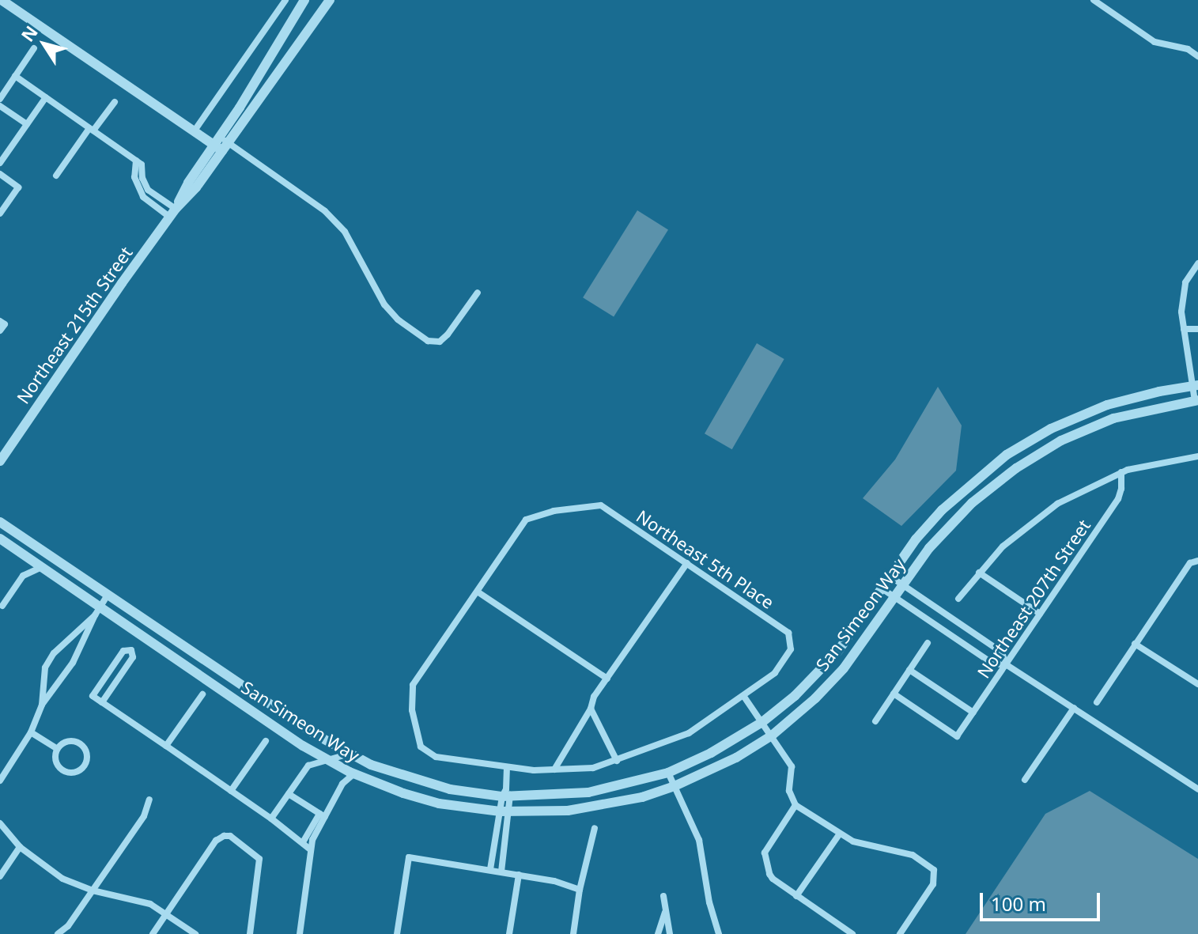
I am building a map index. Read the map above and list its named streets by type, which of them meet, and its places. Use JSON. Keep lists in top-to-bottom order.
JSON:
{
  "streets": {
    "street": [
      "Northeast 215th Street",
      "Northeast 5th Place",
      "Northeast 207th Street",
      "San Simeon Way"
    ]
  },
  "scale_bar": "100 m",
  "north": "top left"
}
